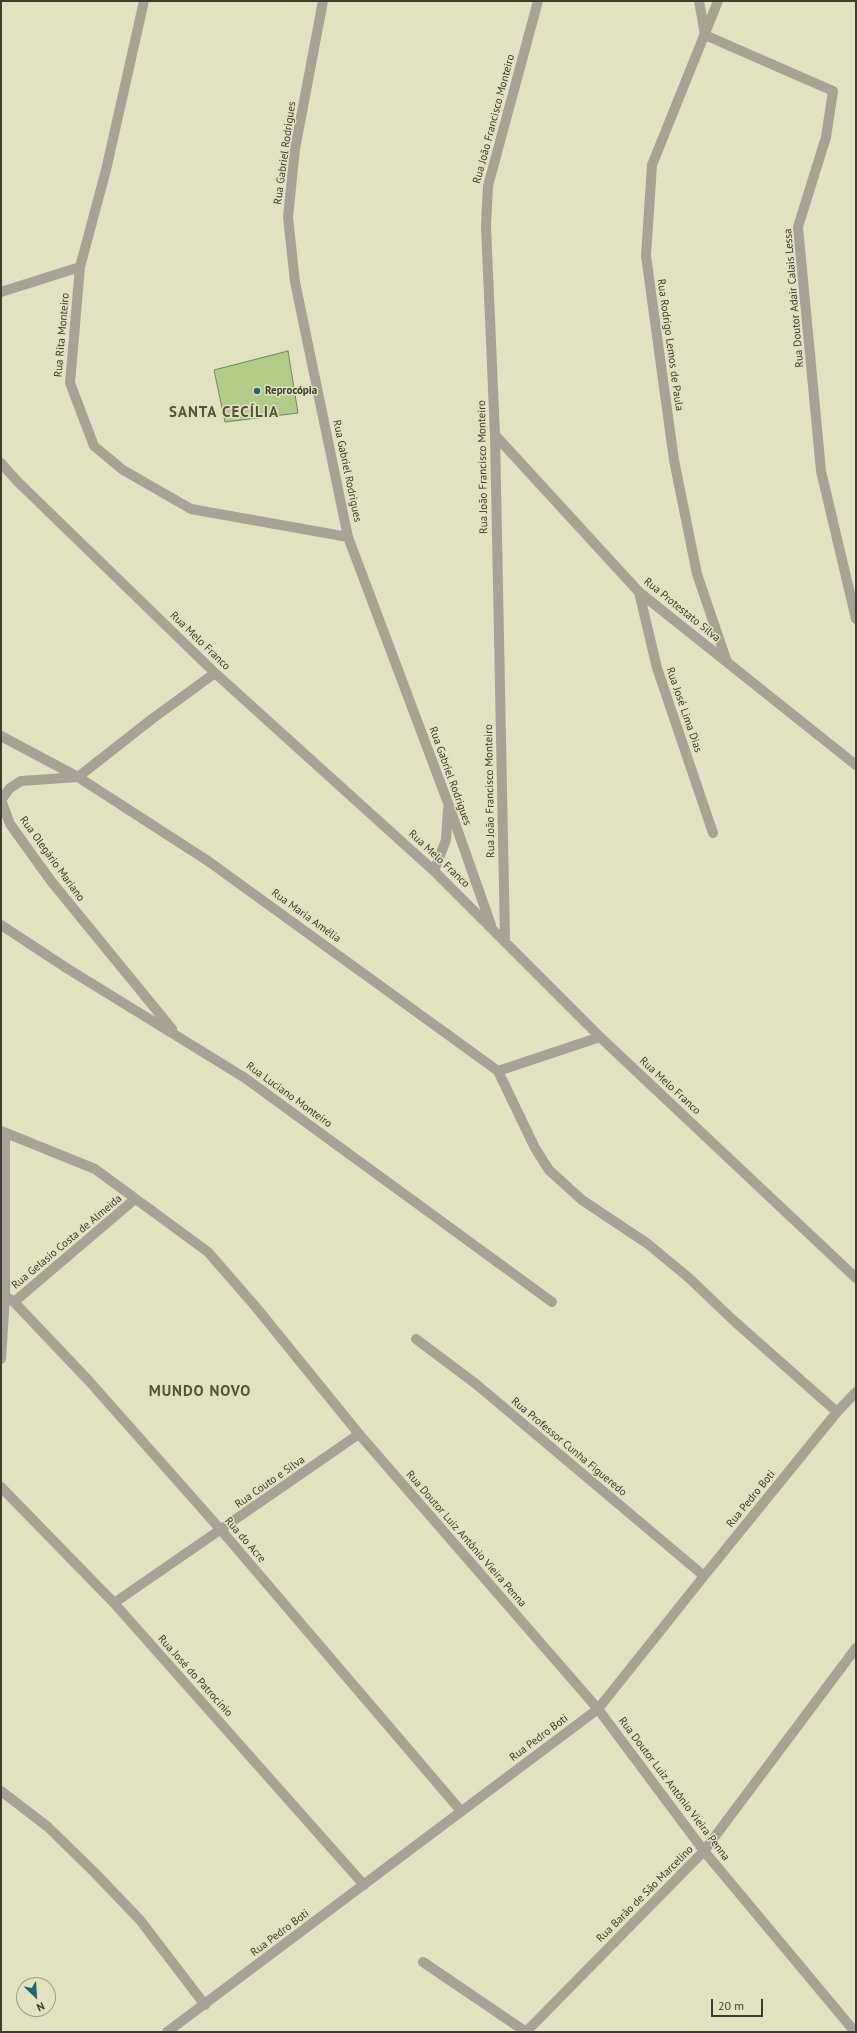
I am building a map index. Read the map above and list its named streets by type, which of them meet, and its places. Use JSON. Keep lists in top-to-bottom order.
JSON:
{
  "streets": {
    "street": [
      "Rua João Francisco Monteiro",
      "Rua Gabriel Rodrigues",
      "Rua Doutor Adair Calais Lessa",
      "Rua Rita Monteiro",
      "Rua Rodrigo Lemos de Paula",
      "Rua Protestato Silva",
      "Rua Melo Franco",
      "Rua José Lima Dias",
      "Rua Olegário Mariano",
      "Rua Maria Amélia",
      "Rua Luciano Monteiro",
      "Rua Gelasio Costa de Almeida",
      "Rua Professor Cunha Figueredo",
      "Rua Couto e Silva",
      "Rua Pedro Boti",
      "Rua Doutor Luiz Antônio Vieira Penna",
      "Rua do Acre",
      "Rua José do Patrocínio",
      "Rua Barão de São Marcelino"
    ]
  },
  "crossings": [
    ["Rua João Francisco Monteiro", "Rua Protestato Silva"],
    ["Rua João Francisco Monteiro", "Rua Melo Franco"],
    ["Rua Gabriel Rodrigues", "Rua Rita Monteiro"],
    ["Rua Gabriel Rodrigues", "Rua Melo Franco"],
    ["Rua Doutor Adair Calais Lessa", "Rua Rodrigo Lemos de Paula"],
    ["Rua Rodrigo Lemos de Paula", "Rua Protestato Silva"],
    ["Rua Protestato Silva", "Rua José Lima Dias"],
    ["Rua Olegário Mariano", "Rua Maria Amélia"],
    ["Rua Olegário Mariano", "Rua Luciano Monteiro"],
    ["Rua Gelasio Costa de Almeida", "Rua Doutor Luiz Antônio Vieira Penna"],
    ["Rua Gelasio Costa de Almeida", "Rua do Acre"],
    ["Rua Professor Cunha Figueredo", "Rua Pedro Boti"],
    ["Rua Couto e Silva", "Rua Doutor Luiz Antônio Vieira Penna"],
    ["Rua Couto e Silva", "Rua do Acre"],
    ["Rua Couto e Silva", "Rua José do Patrocínio"],
    ["Rua Pedro Boti", "Rua Doutor Luiz Antônio Vieira Penna"],
    ["Rua Pedro Boti", "Rua do Acre"],
    ["Rua Pedro Boti", "Rua José do Patrocínio"],
    ["Rua Doutor Luiz Antônio Vieira Penna", "Rua Barão de São Marcelino"]
  ],
  "districts": ["SANTA CECÍLIA", "MUNDO NOVO"],
  "places": ["Reprocópia"],
  "scale_bar": "20 m",
  "north": "bottom right"
}
